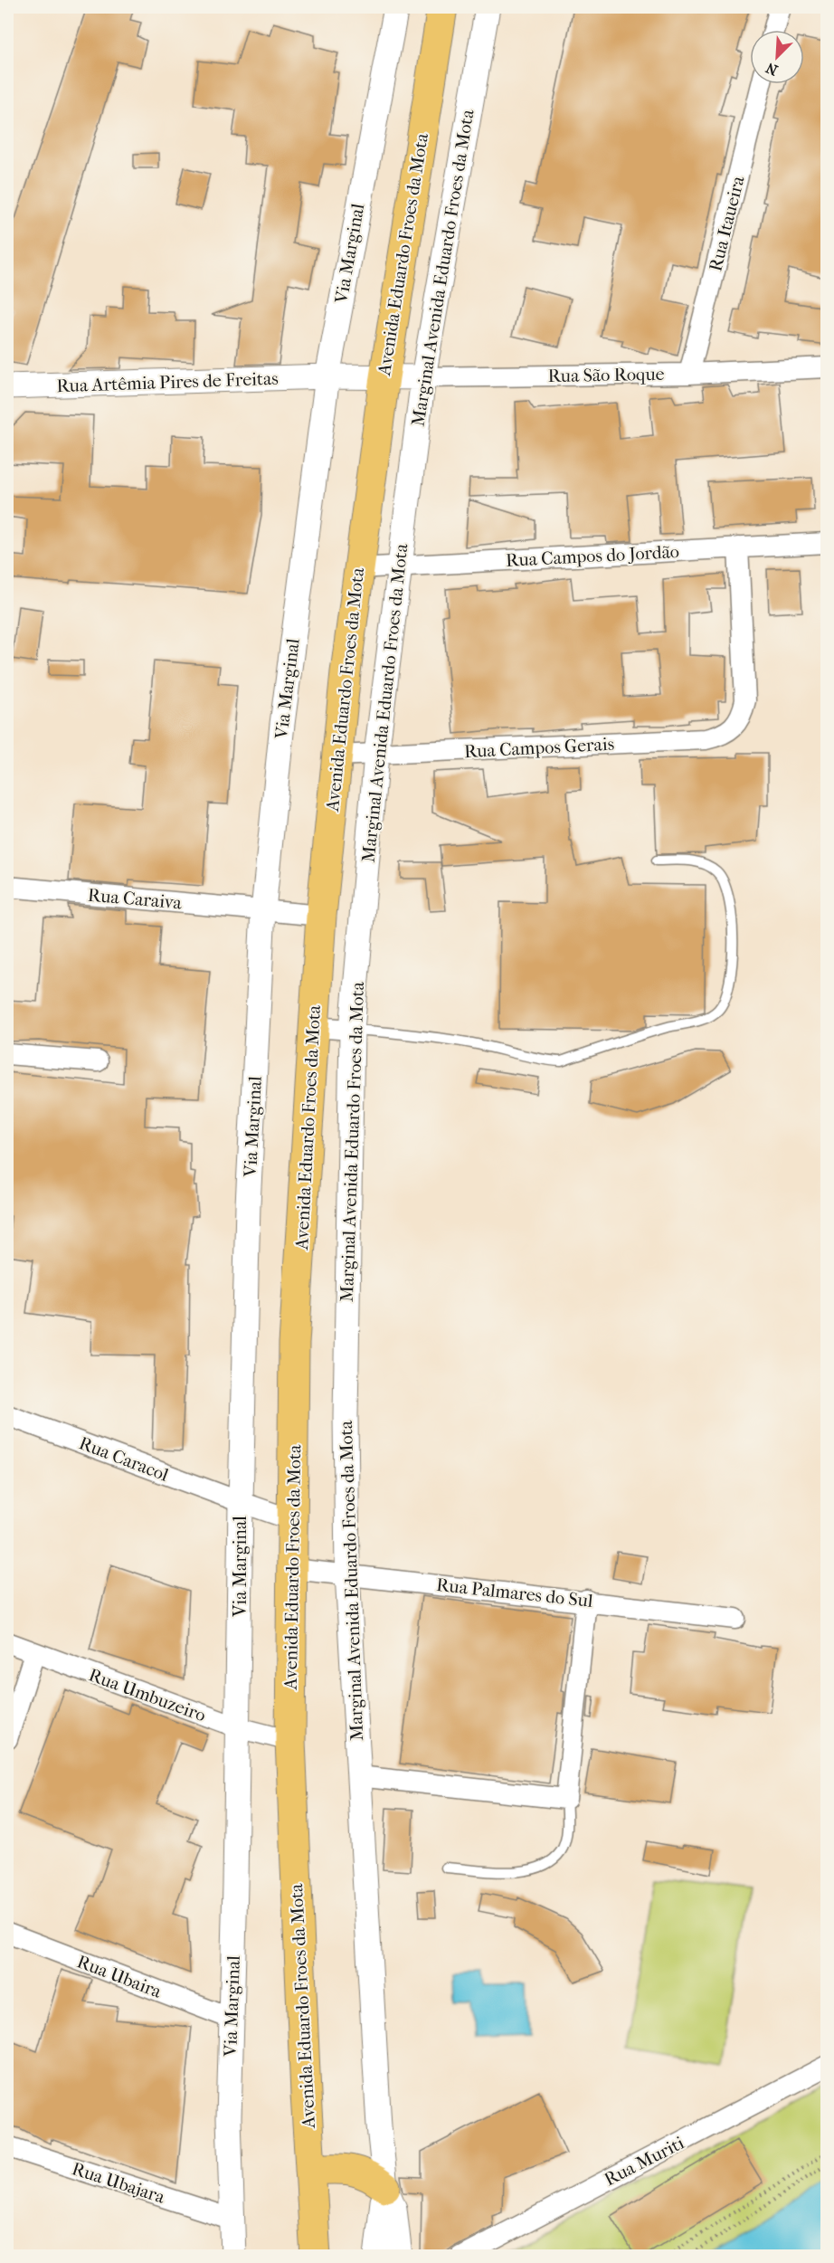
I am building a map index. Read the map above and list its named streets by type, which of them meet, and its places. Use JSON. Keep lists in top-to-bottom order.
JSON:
{
  "streets": {
    "highway": ["Avenida Eduardo Froes da Mota"],
    "street": [
      "Rua Itaueira",
      "Via Marginal",
      "Marginal Avenida Eduardo Froes da Mota",
      "Rua São Roque",
      "Rua Artêmia Pires de Freitas",
      "Rua Campos do Jordão",
      "Rua Campos Gerais",
      "Rua Caraiva",
      "Rua Caracol",
      "Rua Palmares do Sul",
      "Rua Umbuzeiro",
      "Rua Ubaira",
      "Rua Muriti",
      "Rua Ubajara"
    ]
  },
  "crossings": [
    ["Rua Itaueira", "Rua São Roque"],
    ["Via Marginal", "Rua Artêmia Pires de Freitas"],
    ["Via Marginal", "Rua Caraiva"],
    ["Via Marginal", "Rua Caracol"],
    ["Via Marginal", "Rua Umbuzeiro"],
    ["Via Marginal", "Rua Ubaira"],
    ["Via Marginal", "Rua Ubajara"],
    ["Avenida Eduardo Froes da Mota", "Rua São Roque"],
    ["Avenida Eduardo Froes da Mota", "Rua Artêmia Pires de Freitas"],
    ["Avenida Eduardo Froes da Mota", "Rua Campos do Jordão"],
    ["Avenida Eduardo Froes da Mota", "Rua Campos Gerais"],
    ["Avenida Eduardo Froes da Mota", "Rua Caraiva"],
    ["Avenida Eduardo Froes da Mota", "Rua Caracol"],
    ["Avenida Eduardo Froes da Mota", "Rua Palmares do Sul"],
    ["Avenida Eduardo Froes da Mota", "Rua Umbuzeiro"],
    ["Marginal Avenida Eduardo Froes da Mota", "Rua São Roque"],
    ["Marginal Avenida Eduardo Froes da Mota", "Rua Campos do Jordão"],
    ["Marginal Avenida Eduardo Froes da Mota", "Rua Campos Gerais"],
    ["Marginal Avenida Eduardo Froes da Mota", "Rua Palmares do Sul"],
    ["Rua São Roque", "Rua Artêmia Pires de Freitas"],
    ["Rua Campos do Jordão", "Rua Campos Gerais"]
  ],
  "north": "bottom left"
}
